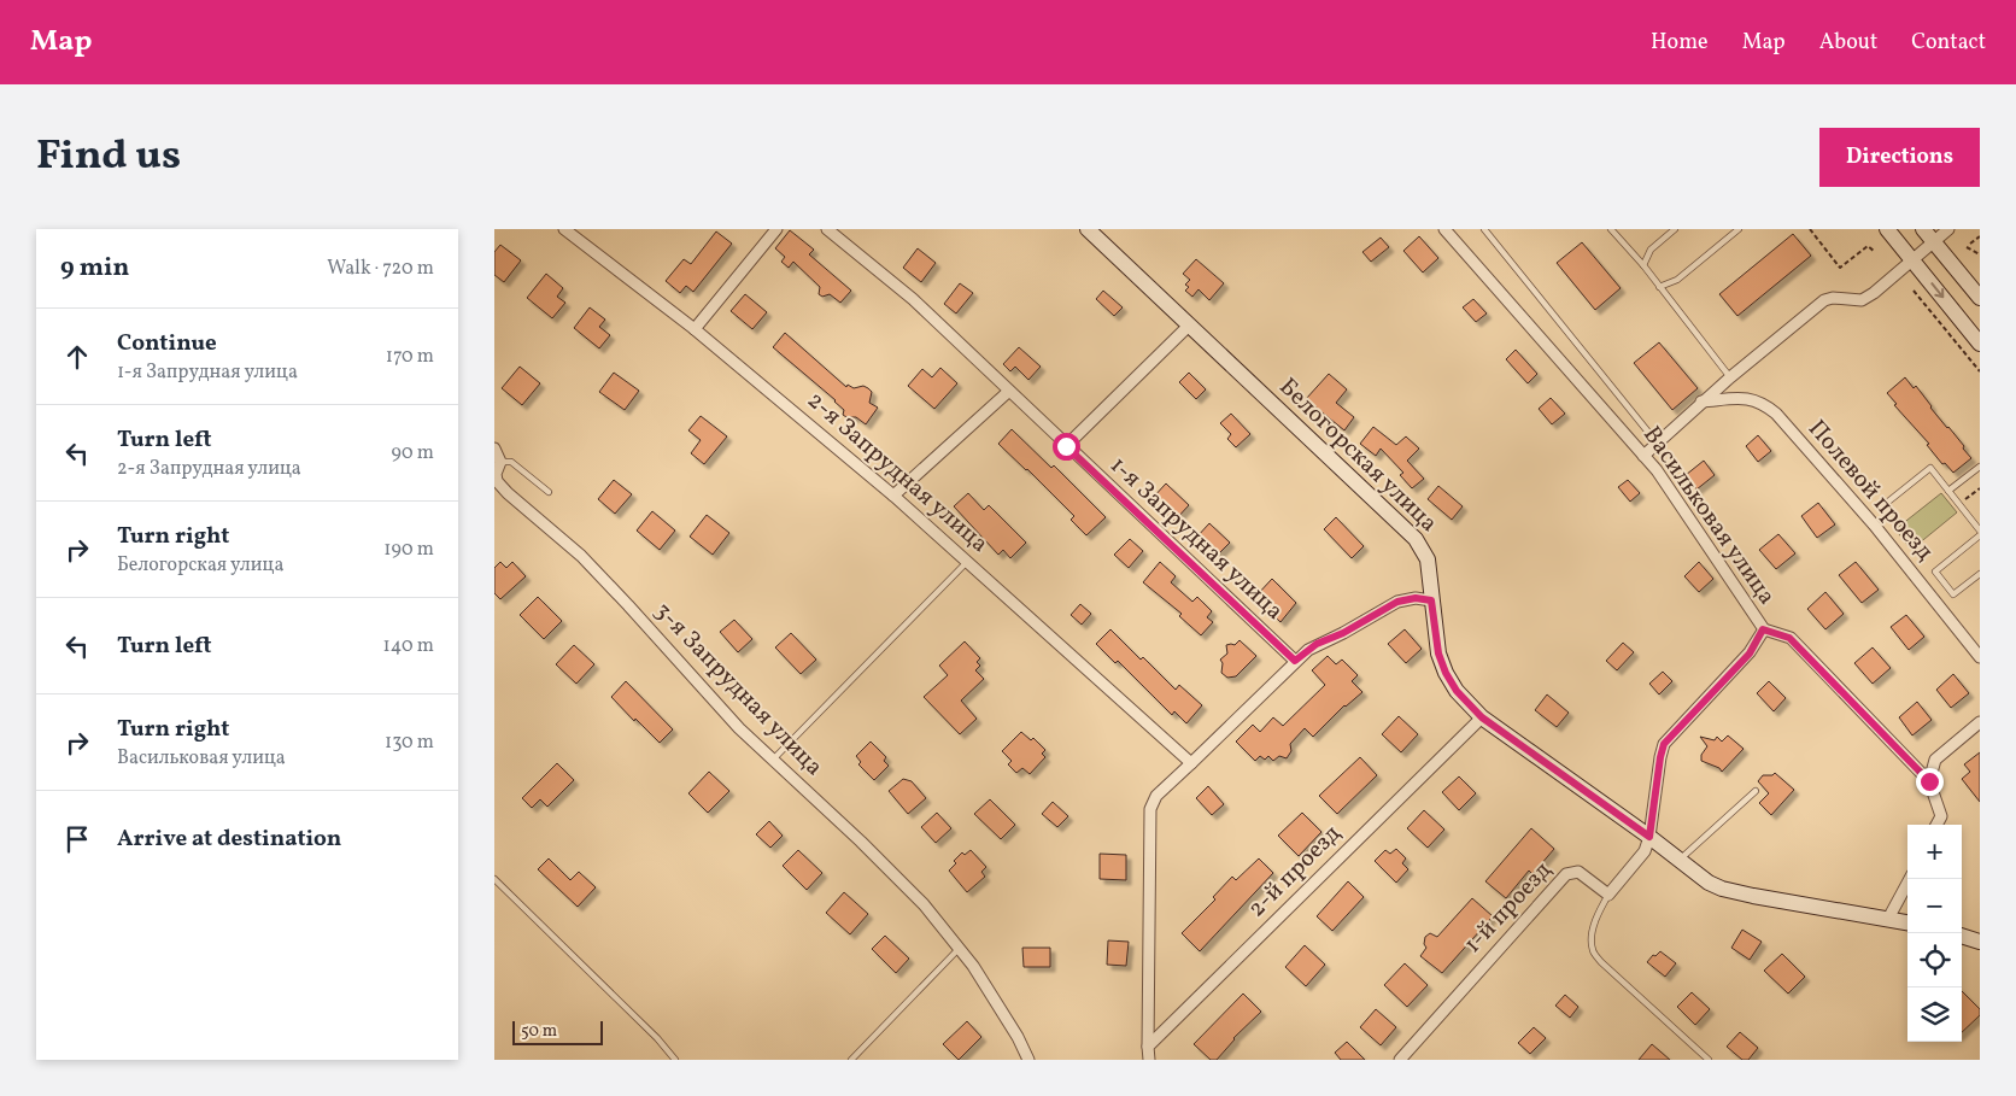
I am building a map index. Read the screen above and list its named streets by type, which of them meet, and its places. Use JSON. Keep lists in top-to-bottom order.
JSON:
{
  "streets": {
    "street": [
      "Белогорская улица",
      "2-я Запрудная улица",
      "Полевой проезд",
      "Васильковая улица",
      "1-я Запрудная улица",
      "3-я Запрудная улица",
      "2-й проезд",
      "1-й проезд"
    ]
  },
  "crossings": [
    ["Белогорская улица", "2-й проезд"]
  ],
  "scale_bar": "50 m",
  "page": {
    "header": "Map",
    "nav": [
      "Home",
      "Map",
      "About",
      "Contact"
    ],
    "title": "Find us",
    "buttons": "Directions",
    "heading": ["9 min", "Walk · 720 m"],
    "list": [
      ["Continue", "1-я Запрудная улица", "170 m"],
      ["Turn left", "2-я Запрудная улица", "90 m"],
      ["Turn right", "Белогорская улица", "190 m"],
      ["Turn left", "140 m"],
      ["Turn right", "Васильковая улица", "130 m"],
      "Arrive at destination"
    ],
    "map_buttons": ["+", "−"],
    "scale": "50 m"
  }
}
